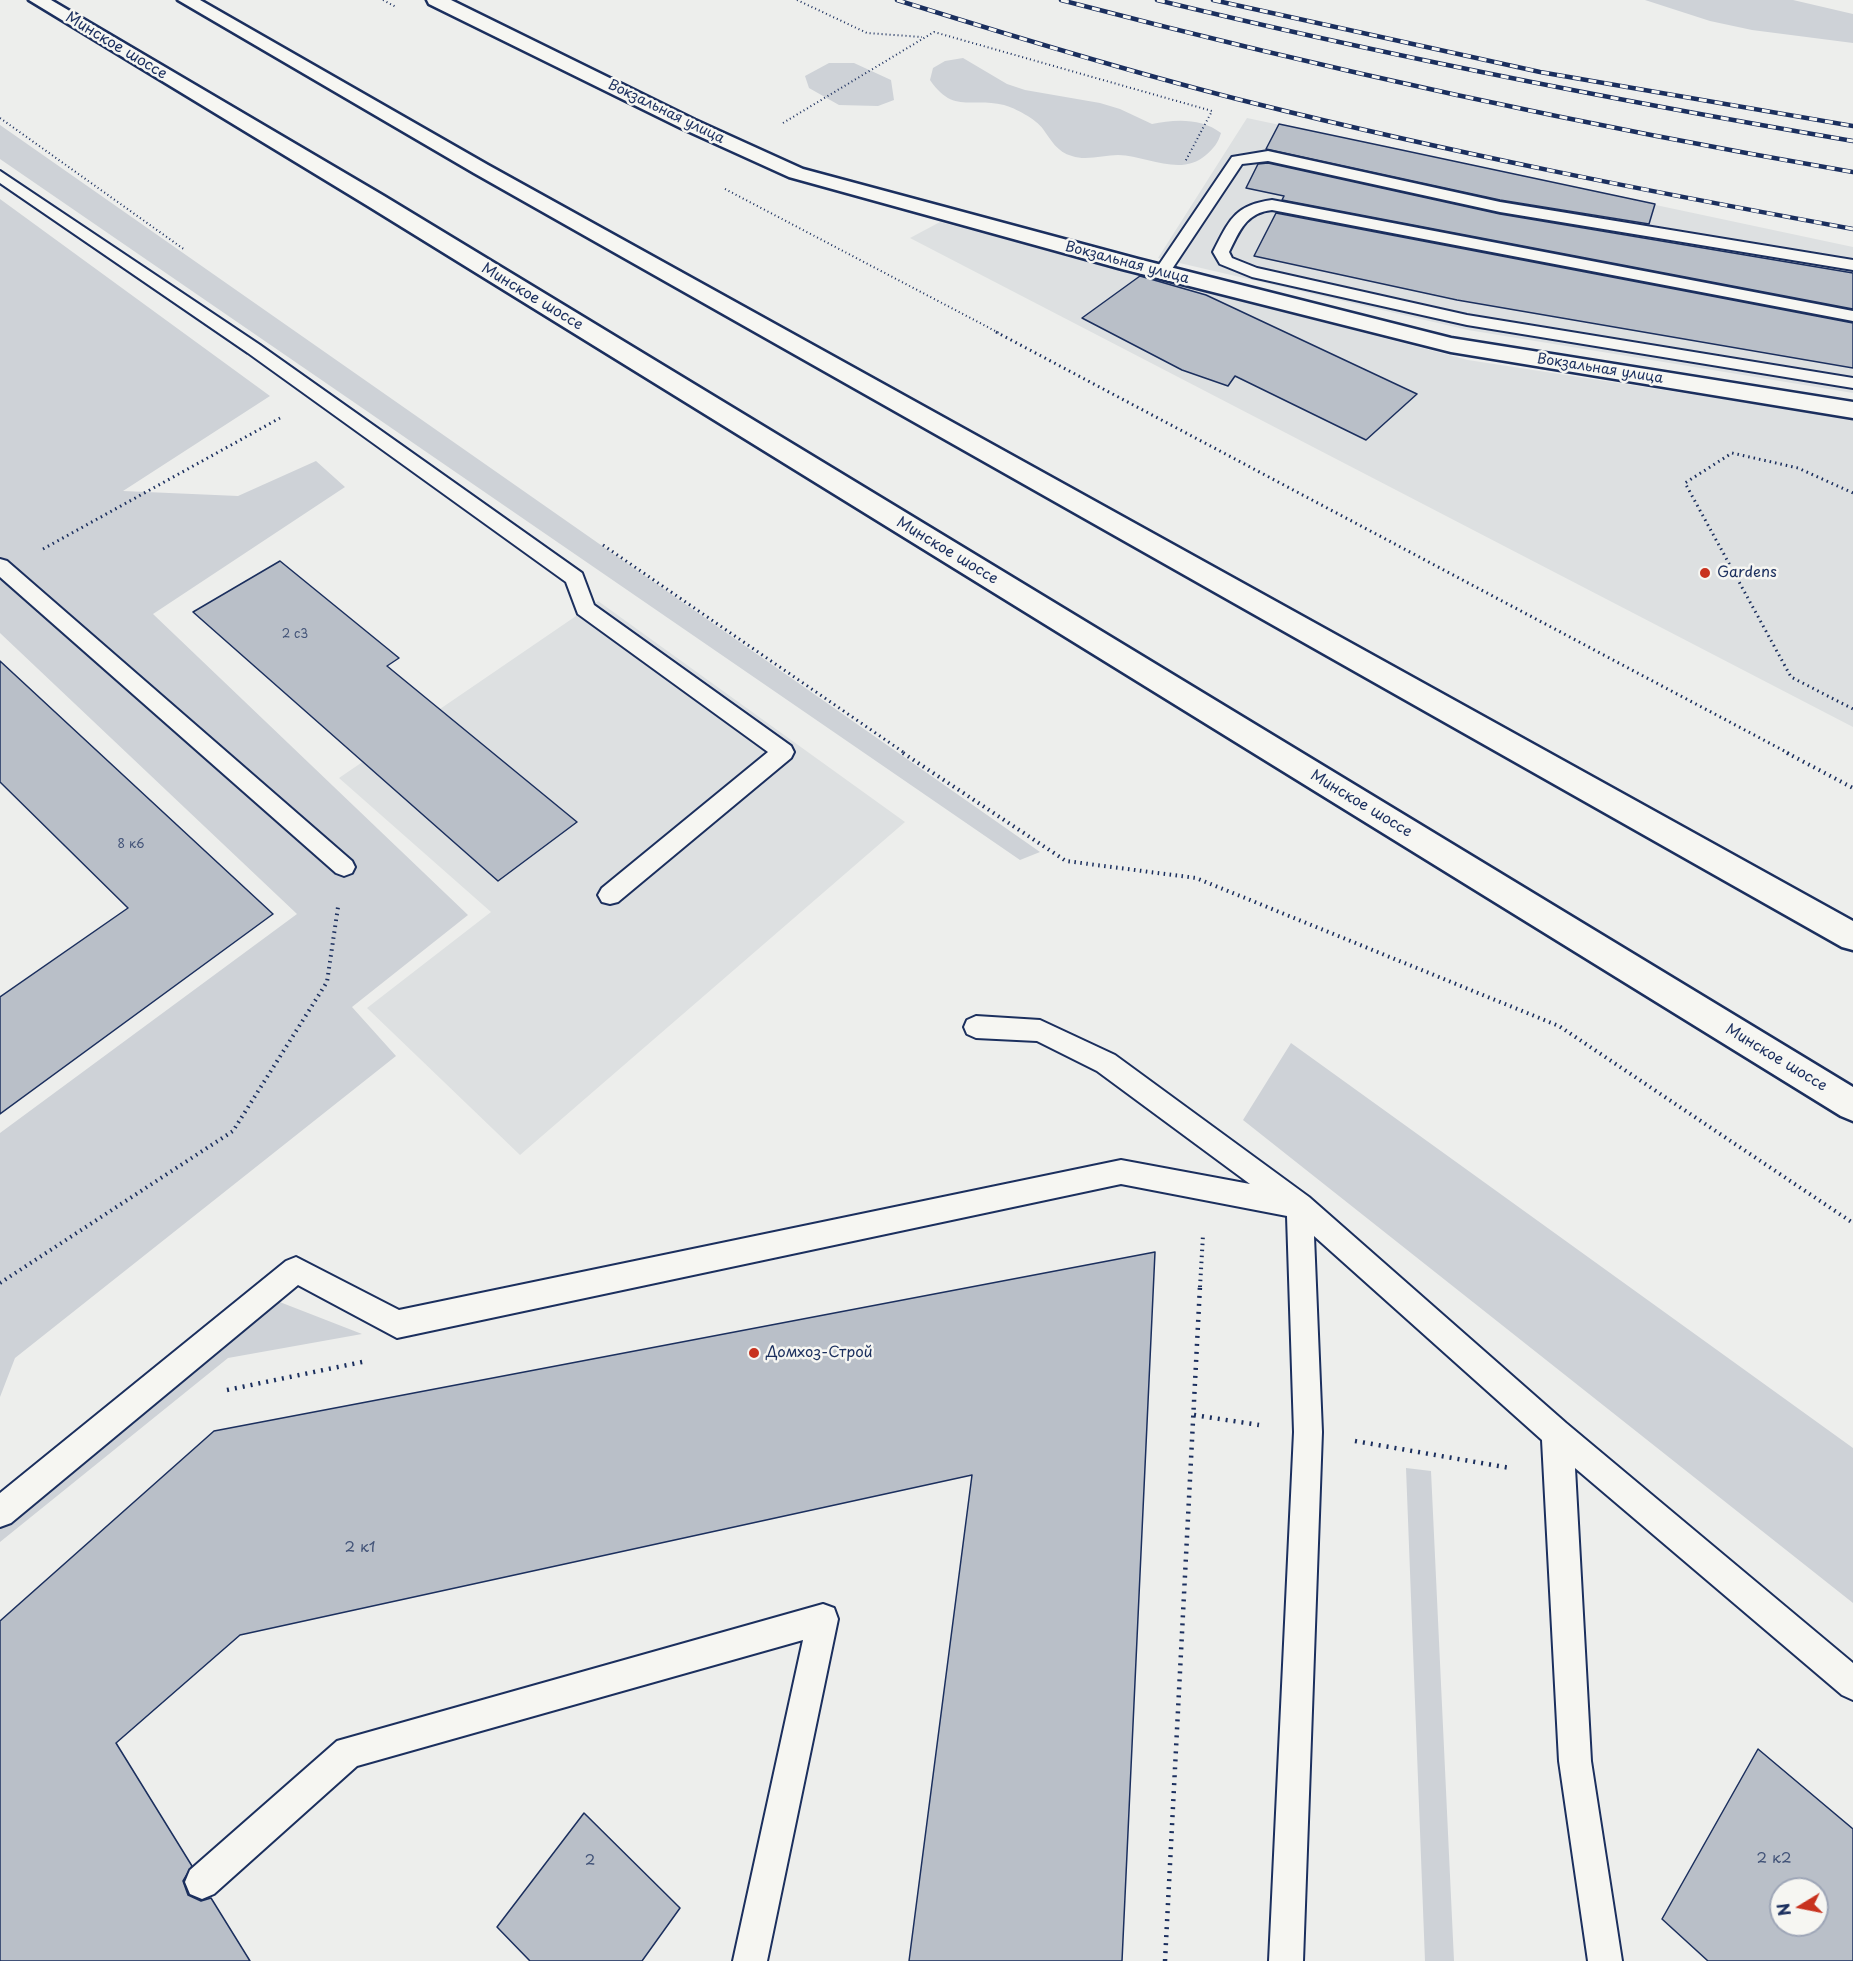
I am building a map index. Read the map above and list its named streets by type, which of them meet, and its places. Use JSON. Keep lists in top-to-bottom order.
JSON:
{
  "streets": {
    "main road": ["Минское шоссе", "Вокзальная улица"]
  },
  "places": ["Gardens", "Домхоз-Строй"],
  "house_numbers": [
    "2 с3",
    "8 к6",
    "2 к1",
    "2 к2",
    "2"
  ],
  "north": "left"
}
